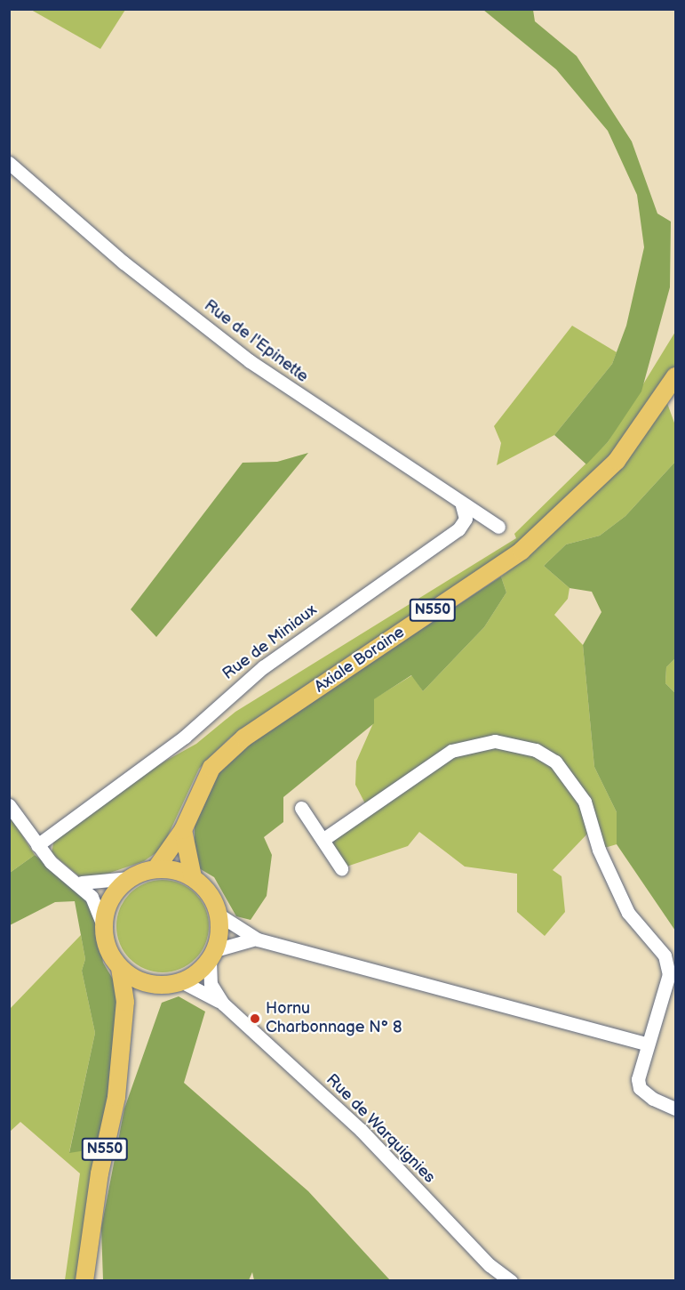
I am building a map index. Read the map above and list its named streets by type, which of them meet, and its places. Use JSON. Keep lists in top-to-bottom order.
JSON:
{
  "streets": {
    "main road": ["N550", "Axiale Boraine"],
    "street": ["Rue de l'Epinette", "Rue de Miniaux", "Rue de Warquignies"]
  },
  "crossings": [
    ["Rue de l'Epinette", "Rue de Miniaux"]
  ],
  "places": ["Hornu Charbonnage N° 8"]
}
